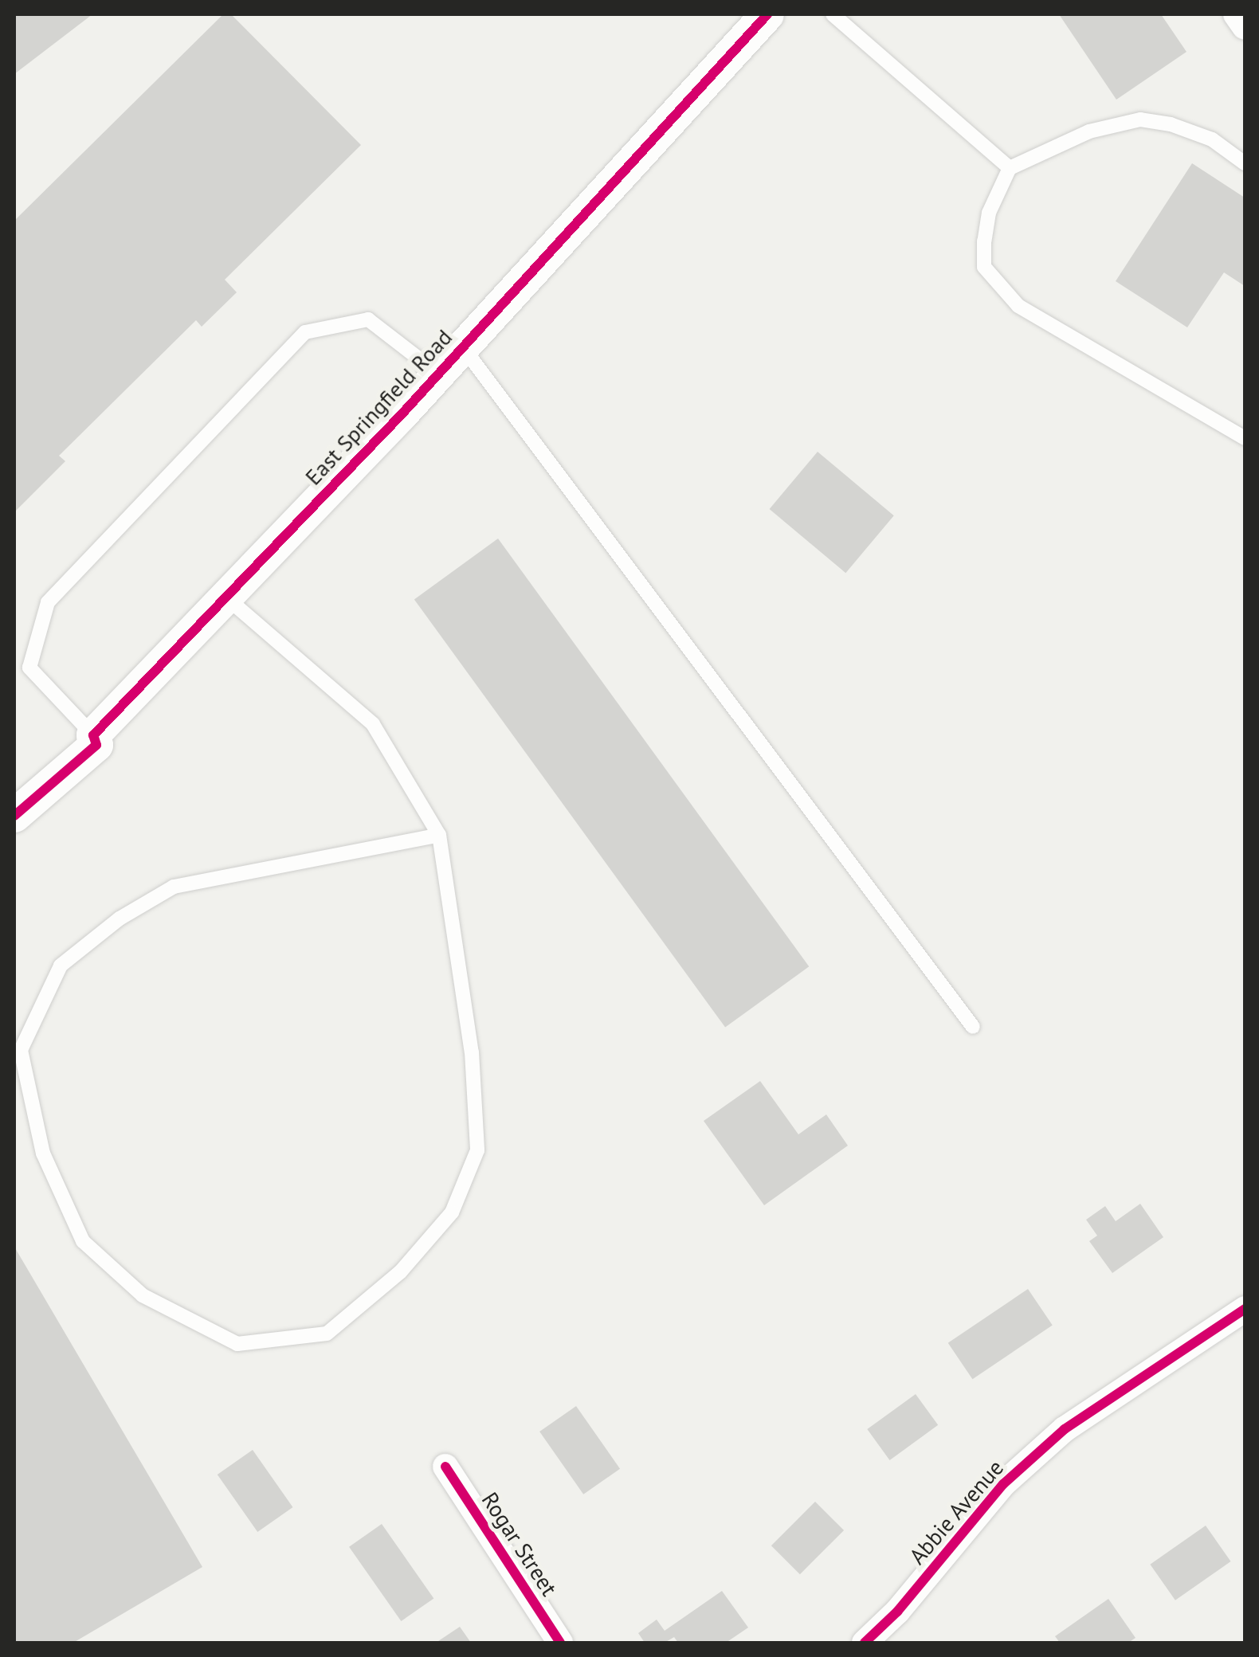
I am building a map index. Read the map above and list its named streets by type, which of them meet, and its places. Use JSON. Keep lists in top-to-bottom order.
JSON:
{
  "streets": {
    "street": ["East Springfield Road", "Abbie Avenue", "Rogar Street"]
  }
}
